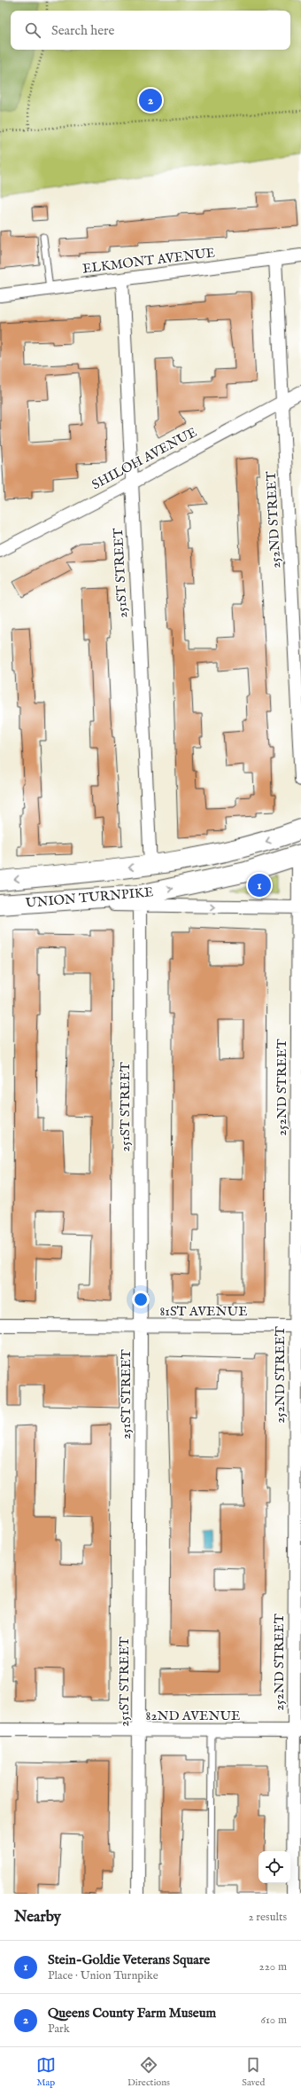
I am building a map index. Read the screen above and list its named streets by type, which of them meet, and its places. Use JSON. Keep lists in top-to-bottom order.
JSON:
{
  "streets": {
    "main road": ["UNION TURNPIKE"],
    "street": [
      "ELKMONT AVENUE",
      "SHILOH AVENUE",
      "252ND STREET",
      "251ST STREET",
      "81ST AVENUE",
      "82ND AVENUE"
    ]
  },
  "crossings": [
    ["ELKMONT AVENUE", "252ND STREET"],
    ["ELKMONT AVENUE", "251ST STREET"],
    ["SHILOH AVENUE", "252ND STREET"],
    ["SHILOH AVENUE", "251ST STREET"],
    ["252ND STREET", "UNION TURNPIKE"],
    ["252ND STREET", "81ST AVENUE"],
    ["252ND STREET", "82ND AVENUE"],
    ["251ST STREET", "UNION TURNPIKE"],
    ["251ST STREET", "81ST AVENUE"],
    ["251ST STREET", "82ND AVENUE"]
  ],
  "page": {
    "search": "Search here",
    "pins": ["2", "1"],
    "heading": ["Nearby", "2 results"],
    "list": [
      {
        "mark": "1",
        "name": "Stein-Goldie Veterans Square",
        "note": "Place · Union Turnpike",
        "value": "220 m"
      },
      {
        "mark": "2",
        "name": "Queens County Farm Museum",
        "note": "Park",
        "value": "610 m"
      }
    ],
    "nav": ["Map", "Directions", "Saved"]
  }
}
